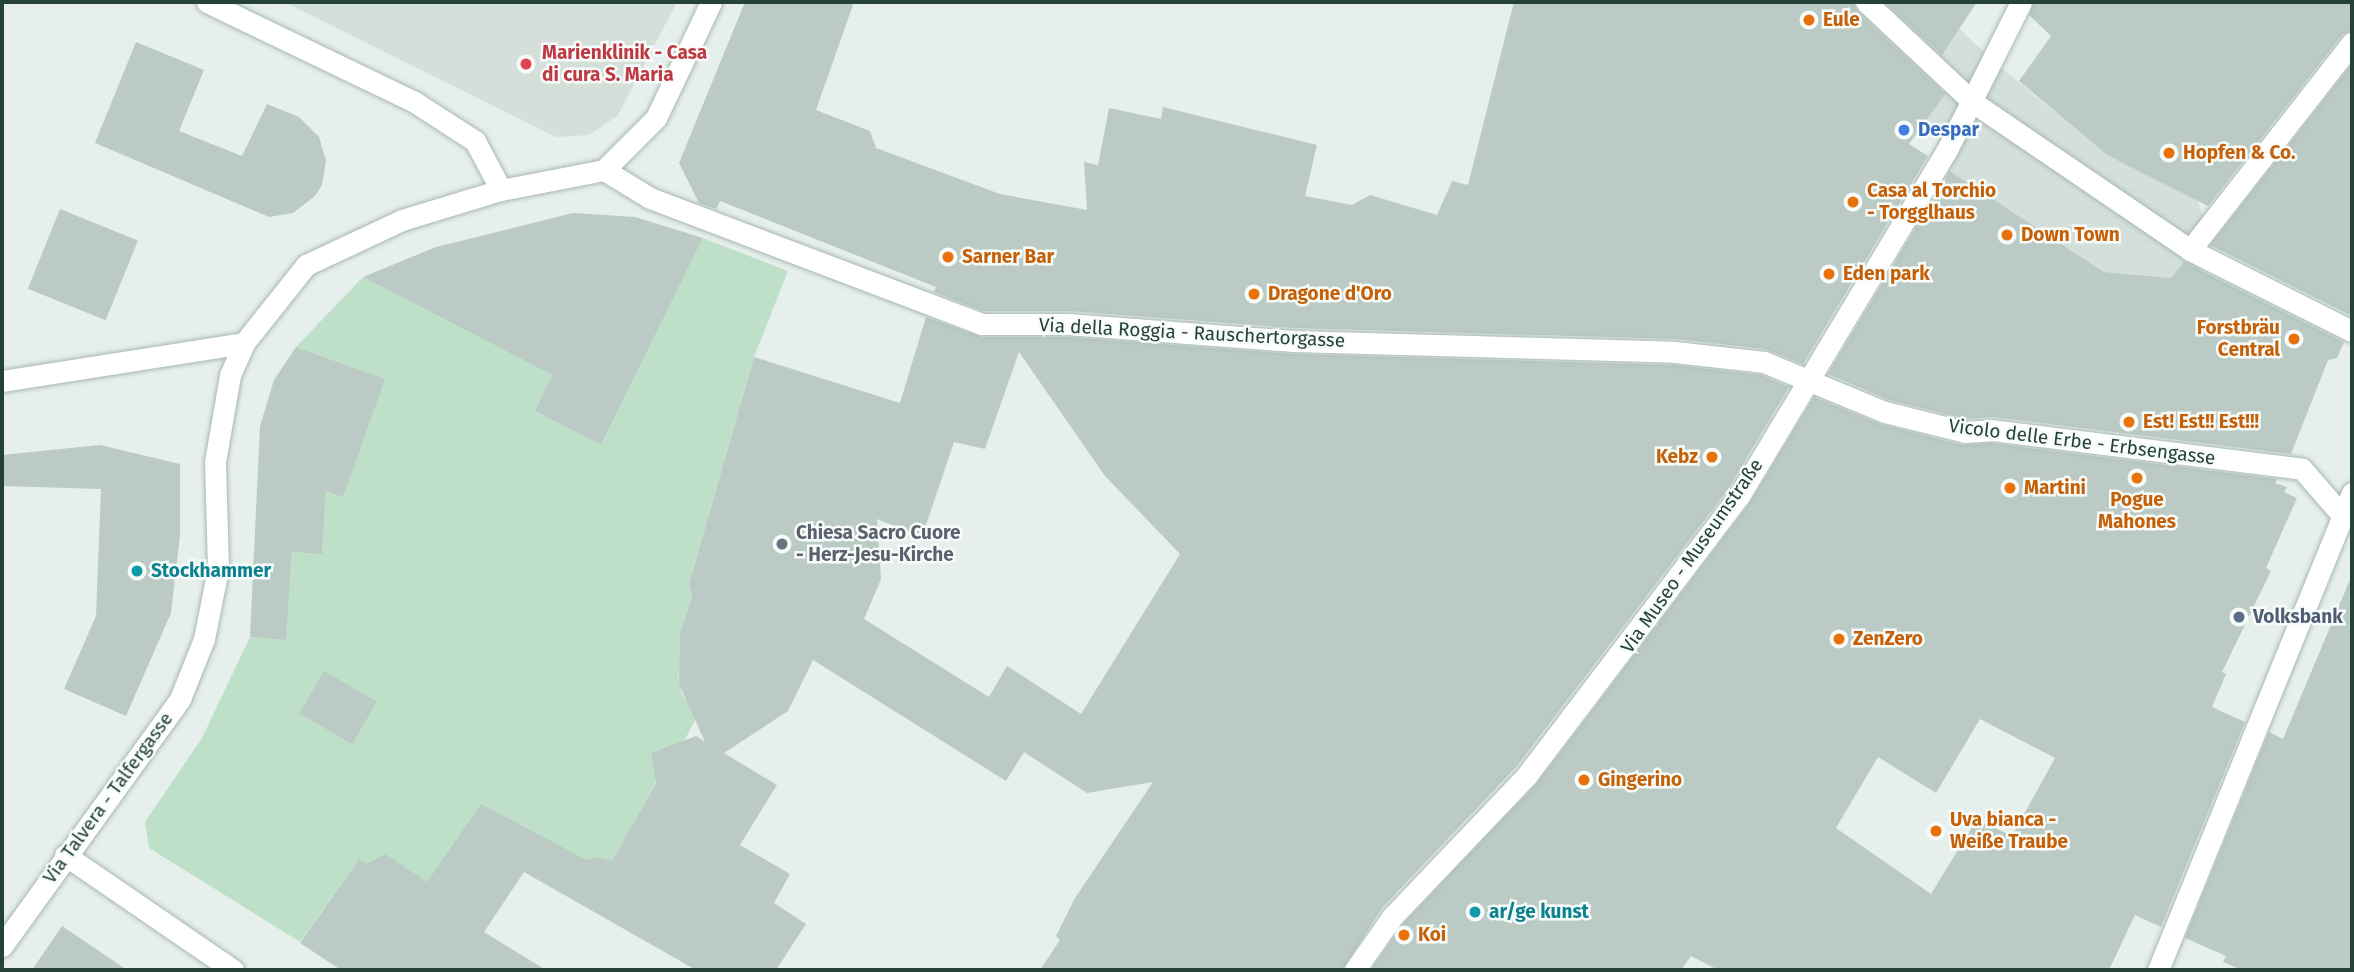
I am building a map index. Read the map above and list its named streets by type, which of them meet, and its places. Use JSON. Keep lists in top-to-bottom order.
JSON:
{
  "streets": {
    "street": [
      "Via della Roggia - Rauschertorgasse",
      "Vicolo delle Erbe - Erbsengasse",
      "Via Museo - Museumstraße",
      "Via Talvera - Talfergasse"
    ]
  },
  "crossings": [
    ["Via della Roggia - Rauschertorgasse", "Vicolo delle Erbe - Erbsengasse"],
    ["Via della Roggia - Rauschertorgasse", "Via Museo - Museumstraße"],
    ["Vicolo delle Erbe - Erbsengasse", "Via Museo - Museumstraße"]
  ],
  "places": [
    "Eule",
    "Marienklinik - Casa di cura S. Maria",
    "Despar",
    "Hopfen & Co.",
    "Casa al Torchio - Torgglhaus",
    "Down Town",
    "Sarner Bar",
    "Eden park",
    "Dragone d'Oro",
    "Forstbräu Central",
    "Est! Est!! Est!!!",
    "Kebz",
    "Pogue Mahones",
    "Martini",
    "Chiesa Sacro Cuore - Herz-Jesu-Kirche",
    "Stockhammer",
    "Volksbank",
    "ZenZero",
    "Gingerino",
    "Uva bianca - Weiße Traube",
    "ar/ge kunst",
    "Koi"
  ]
}
